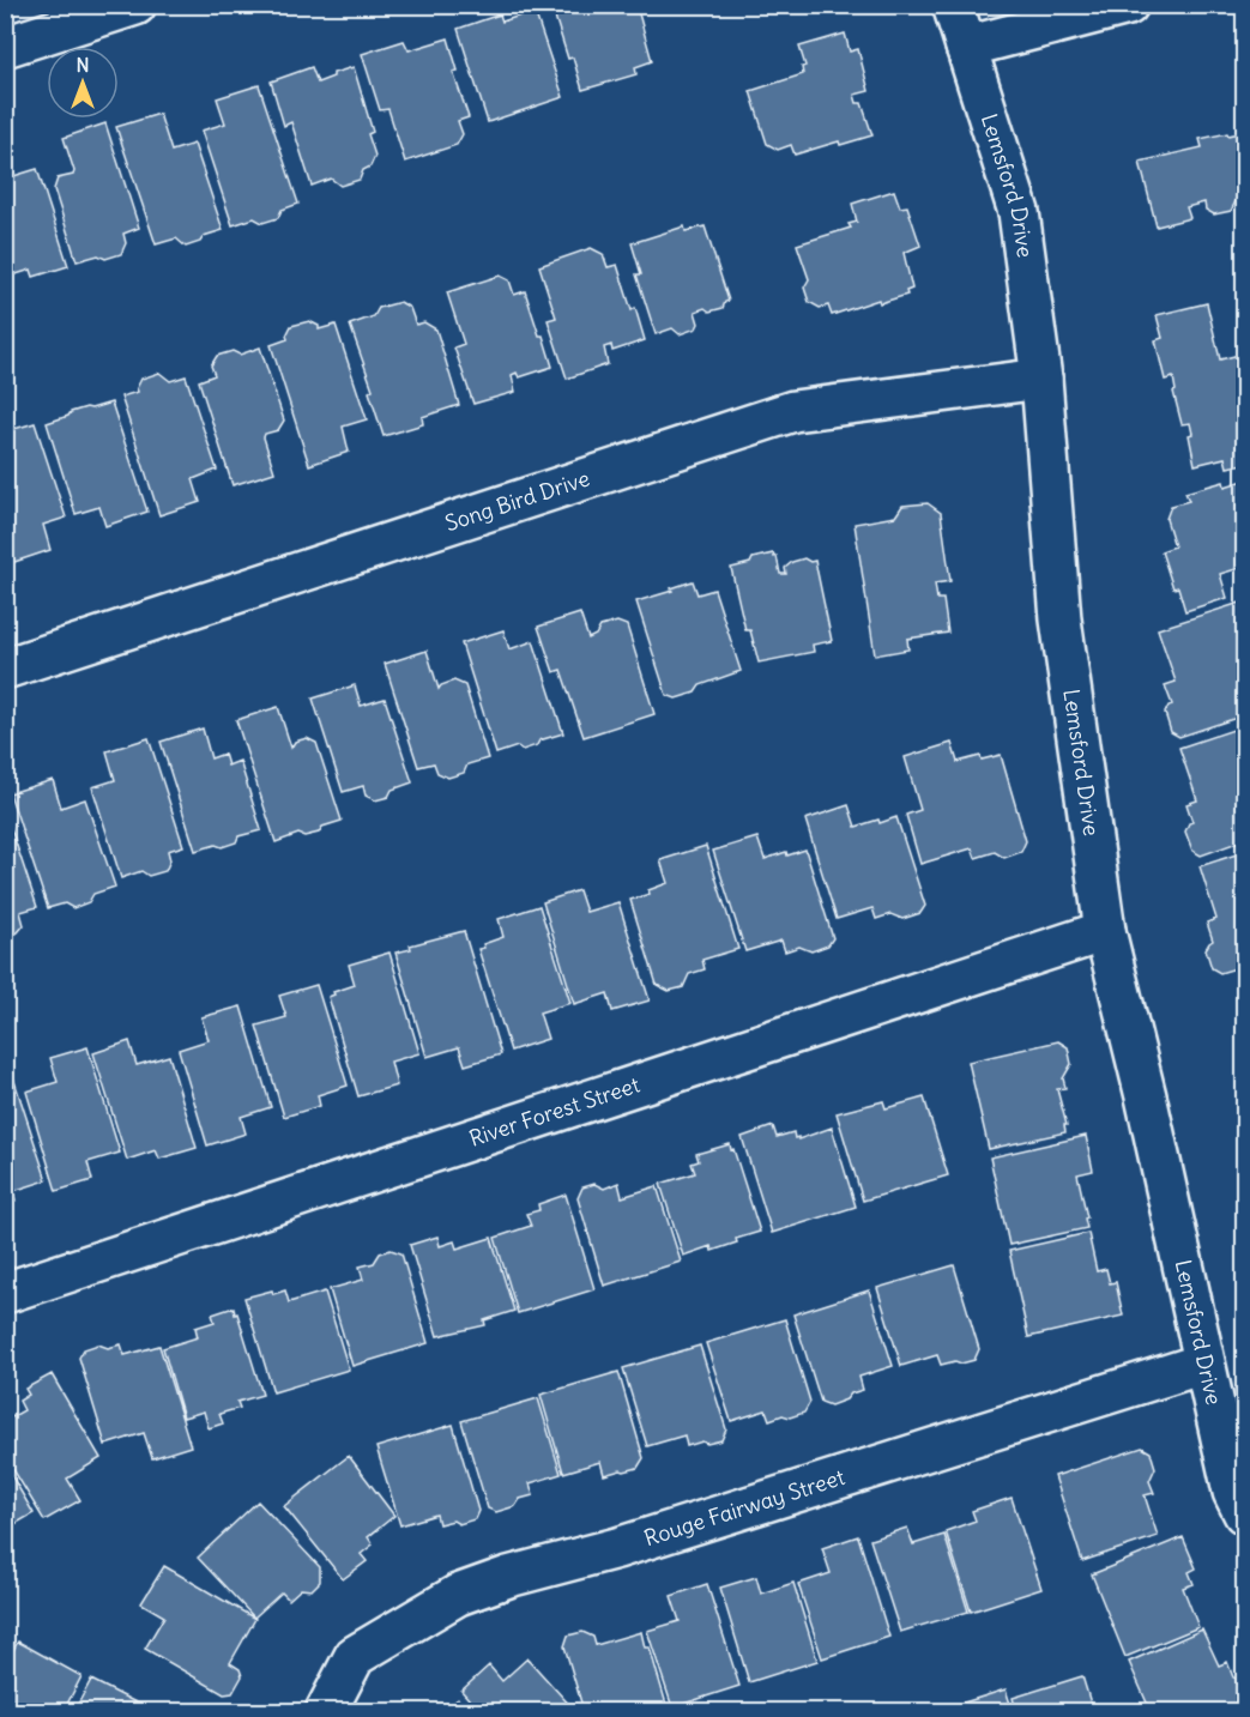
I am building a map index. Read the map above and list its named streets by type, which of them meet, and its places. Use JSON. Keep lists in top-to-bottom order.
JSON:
{
  "streets": {
    "street": [
      "Lemsford Drive",
      "Song Bird Drive",
      "River Forest Street",
      "Rouge Fairway Street"
    ]
  },
  "crossings": [
    ["Lemsford Drive", "Song Bird Drive"],
    ["Lemsford Drive", "River Forest Street"],
    ["Lemsford Drive", "Rouge Fairway Street"]
  ],
  "north": "top"
}
